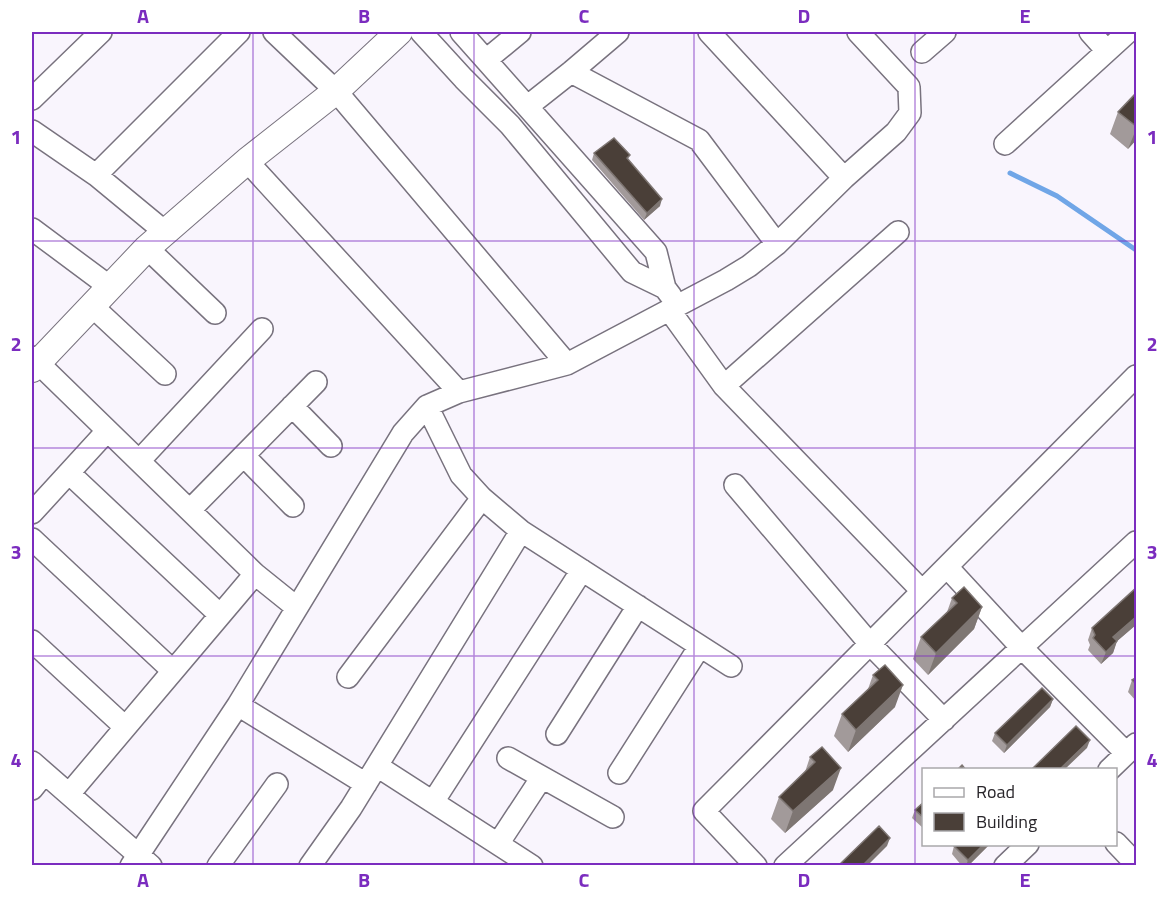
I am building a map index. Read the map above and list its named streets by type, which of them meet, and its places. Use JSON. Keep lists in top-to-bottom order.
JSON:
{
  "legend": ["Road", "Building"],
  "grid": {
    "columns": [
      "A",
      "B",
      "C",
      "D",
      "E"
    ],
    "rows": [
      "1",
      "2",
      "3",
      "4"
    ]
  }
}
